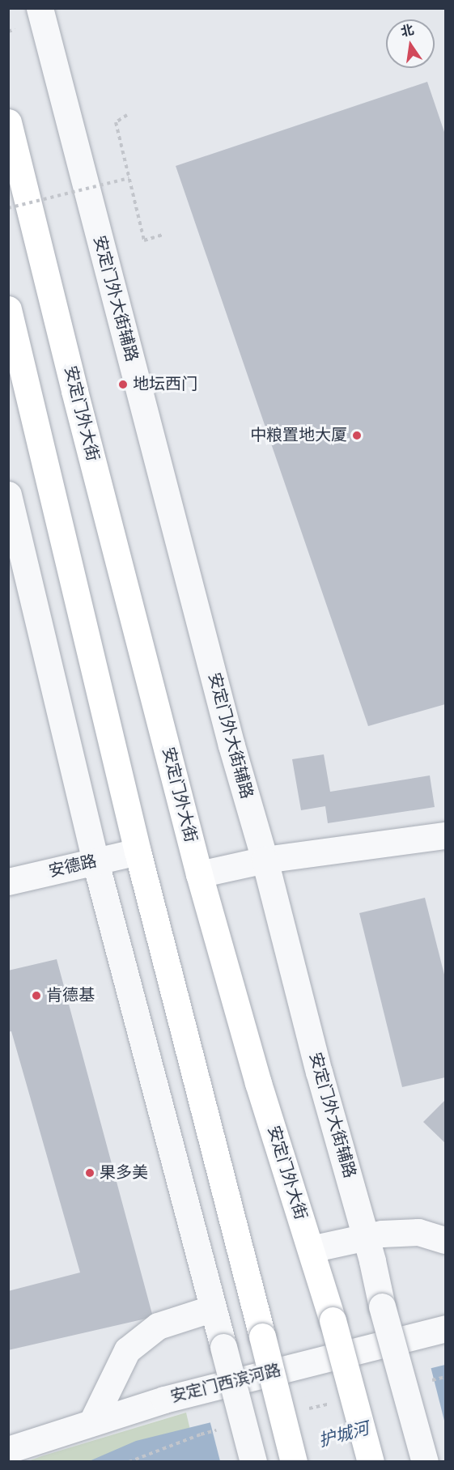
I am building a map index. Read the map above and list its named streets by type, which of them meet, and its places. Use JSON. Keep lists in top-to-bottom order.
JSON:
{
  "streets": {
    "main road": ["安定门外大街"],
    "street": ["安定门外大街辅路", "安德路", "安定门西滨河路"]
  },
  "water": ["护城河"],
  "places": [
    "地坛西门",
    "中粮置地大厦",
    "肯德基",
    "果多美"
  ],
  "north": "top"
}
